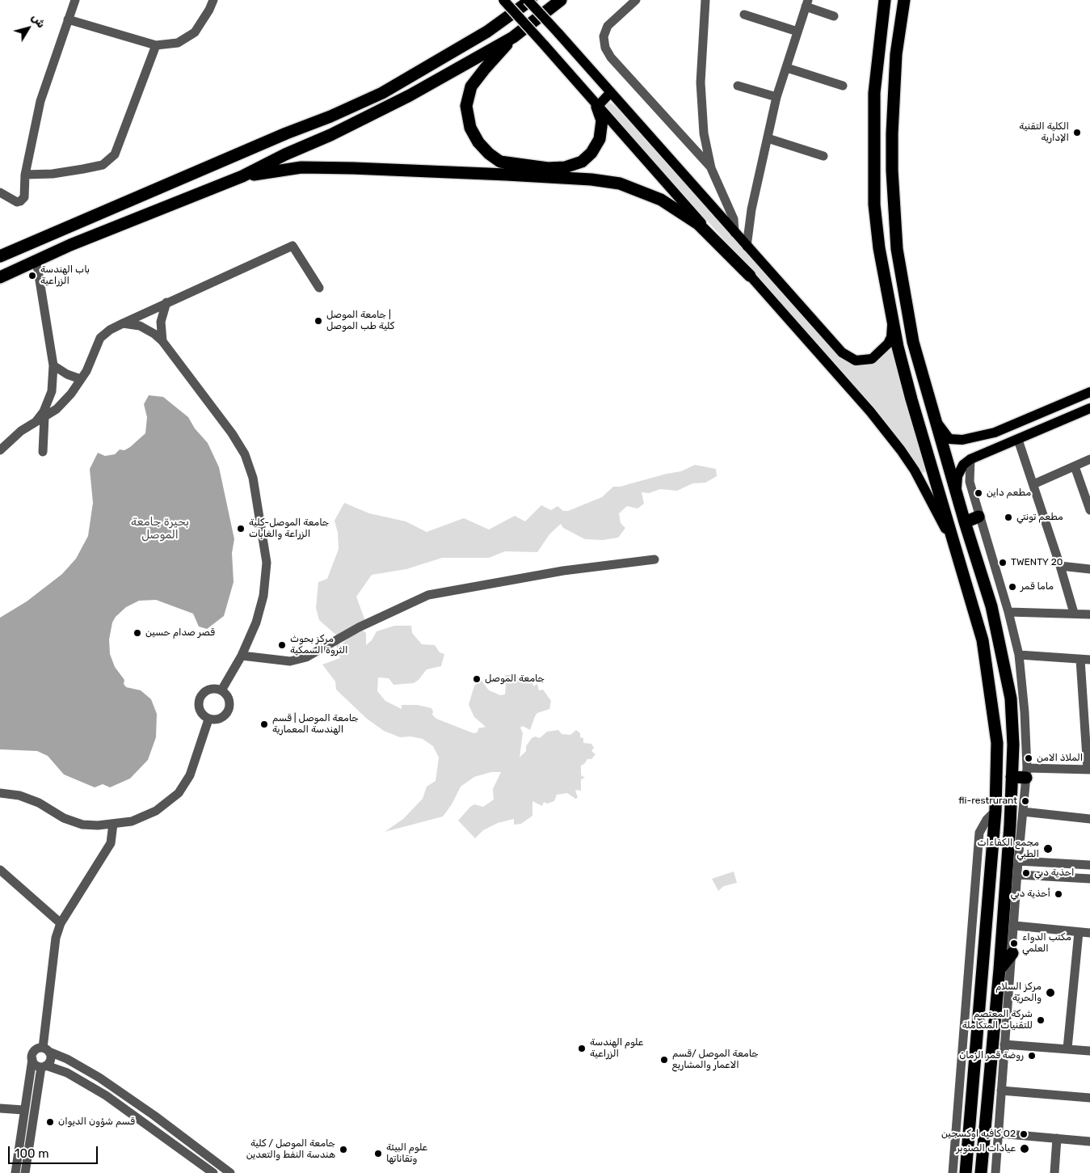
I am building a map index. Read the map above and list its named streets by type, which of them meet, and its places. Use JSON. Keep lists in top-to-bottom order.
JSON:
{
  "water": ["بحيرة جامعة الموصل"],
  "places": [
    "الكلية التقنية الإدارية",
    "باب الهندسة الزراعية",
    "جامعة الموصل | كلية طب الموصل",
    "مطعم داين",
    "مطعم تونتي",
    "جامعة الموصل-كلية الزراعة والغابات",
    "TWENTY 20",
    "ماما قمر",
    "قصر صدام حسين",
    "مركز بحوث الثروة السمكية",
    "جامعة الموصل",
    "جامعة الموصل | قسم الهندسة المعمارية",
    "الملاذ الامن",
    "fli-restrurant",
    "مجمع الكفاءات الطبي",
    "احذية دبي",
    "أحذية دبي",
    "مكتب الدواء العلمي",
    "مركز السلام والحريّة",
    "شركة المعتصم للتقنيات المتكاملة",
    "علوم الهندسة الزراعية",
    "روضة قمر الزمان",
    "جامعة الموصل /قسم الاعمار والمشاريع",
    "قسم شؤون الديوان",
    "كافيه اوكسجين O2",
    "عيادات الصنوبر",
    "جامعة الموصل / كلية هندسة النفط والتعدين",
    "علوم البيئة وتقاناتها"
  ],
  "scale_bar": "100 m",
  "north": "top right"
}
